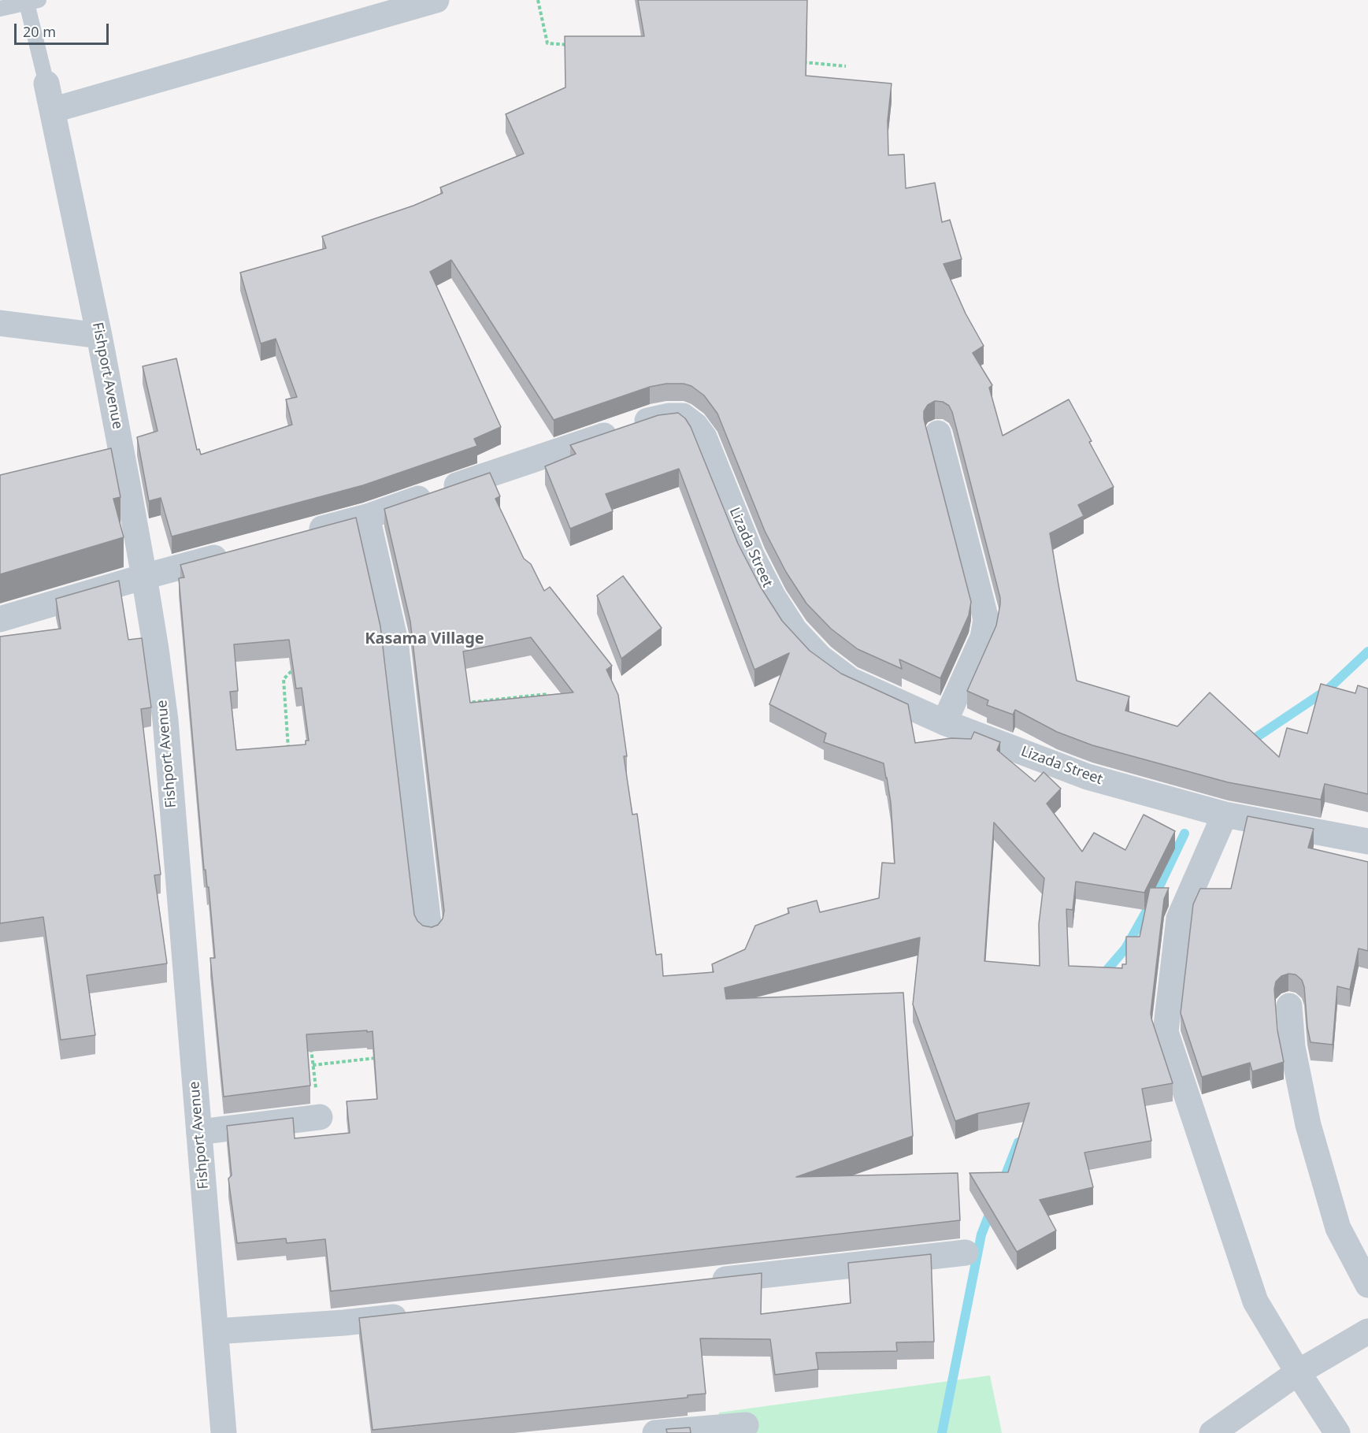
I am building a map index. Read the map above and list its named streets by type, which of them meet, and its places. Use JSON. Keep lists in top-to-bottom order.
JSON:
{
  "streets": {
    "street": ["Fishport Avenue", "Lizada Street"]
  },
  "districts": ["Kasama Village"],
  "scale_bar": "20 m"
}
